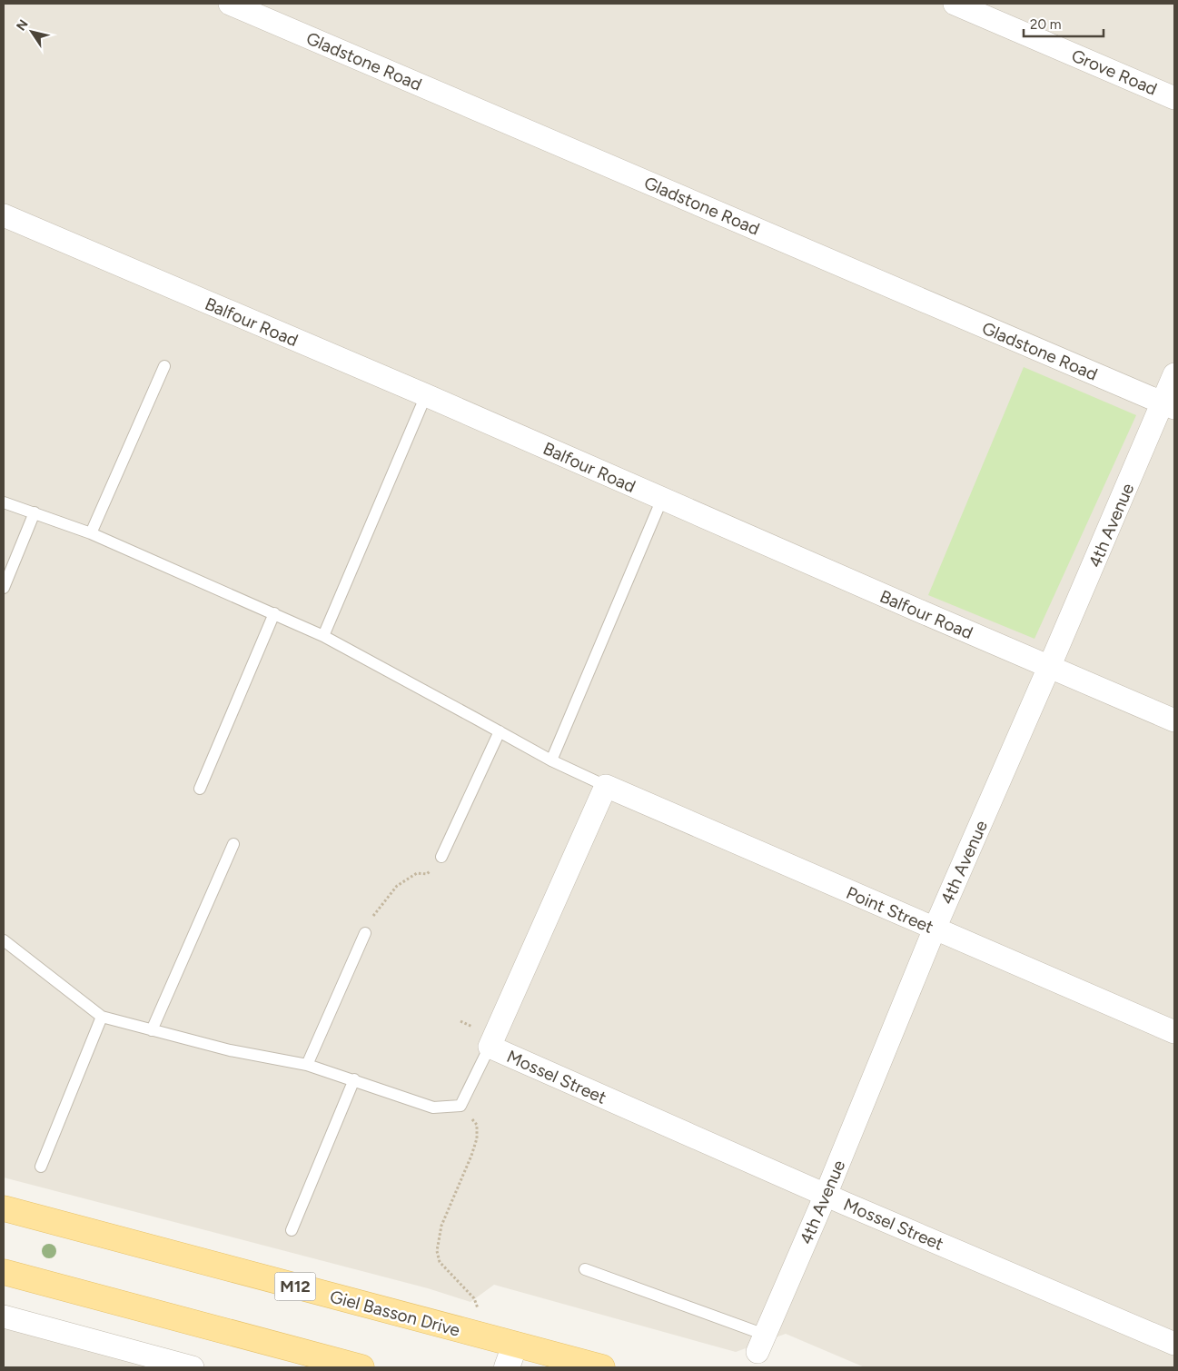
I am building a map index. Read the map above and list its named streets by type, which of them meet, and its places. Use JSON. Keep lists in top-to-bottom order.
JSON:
{
  "streets": {
    "main road": ["M12", "Giel Basson Drive"],
    "street": [
      "Gladstone Road",
      "Grove Road",
      "Balfour Road",
      "4th Avenue",
      "Point Street",
      "Mossel Street"
    ]
  },
  "crossings": [
    ["Gladstone Road", "4th Avenue"],
    ["Balfour Road", "4th Avenue"],
    ["4th Avenue", "Point Street"],
    ["4th Avenue", "Mossel Street"]
  ],
  "scale_bar": "20 m",
  "north": "top left"
}
